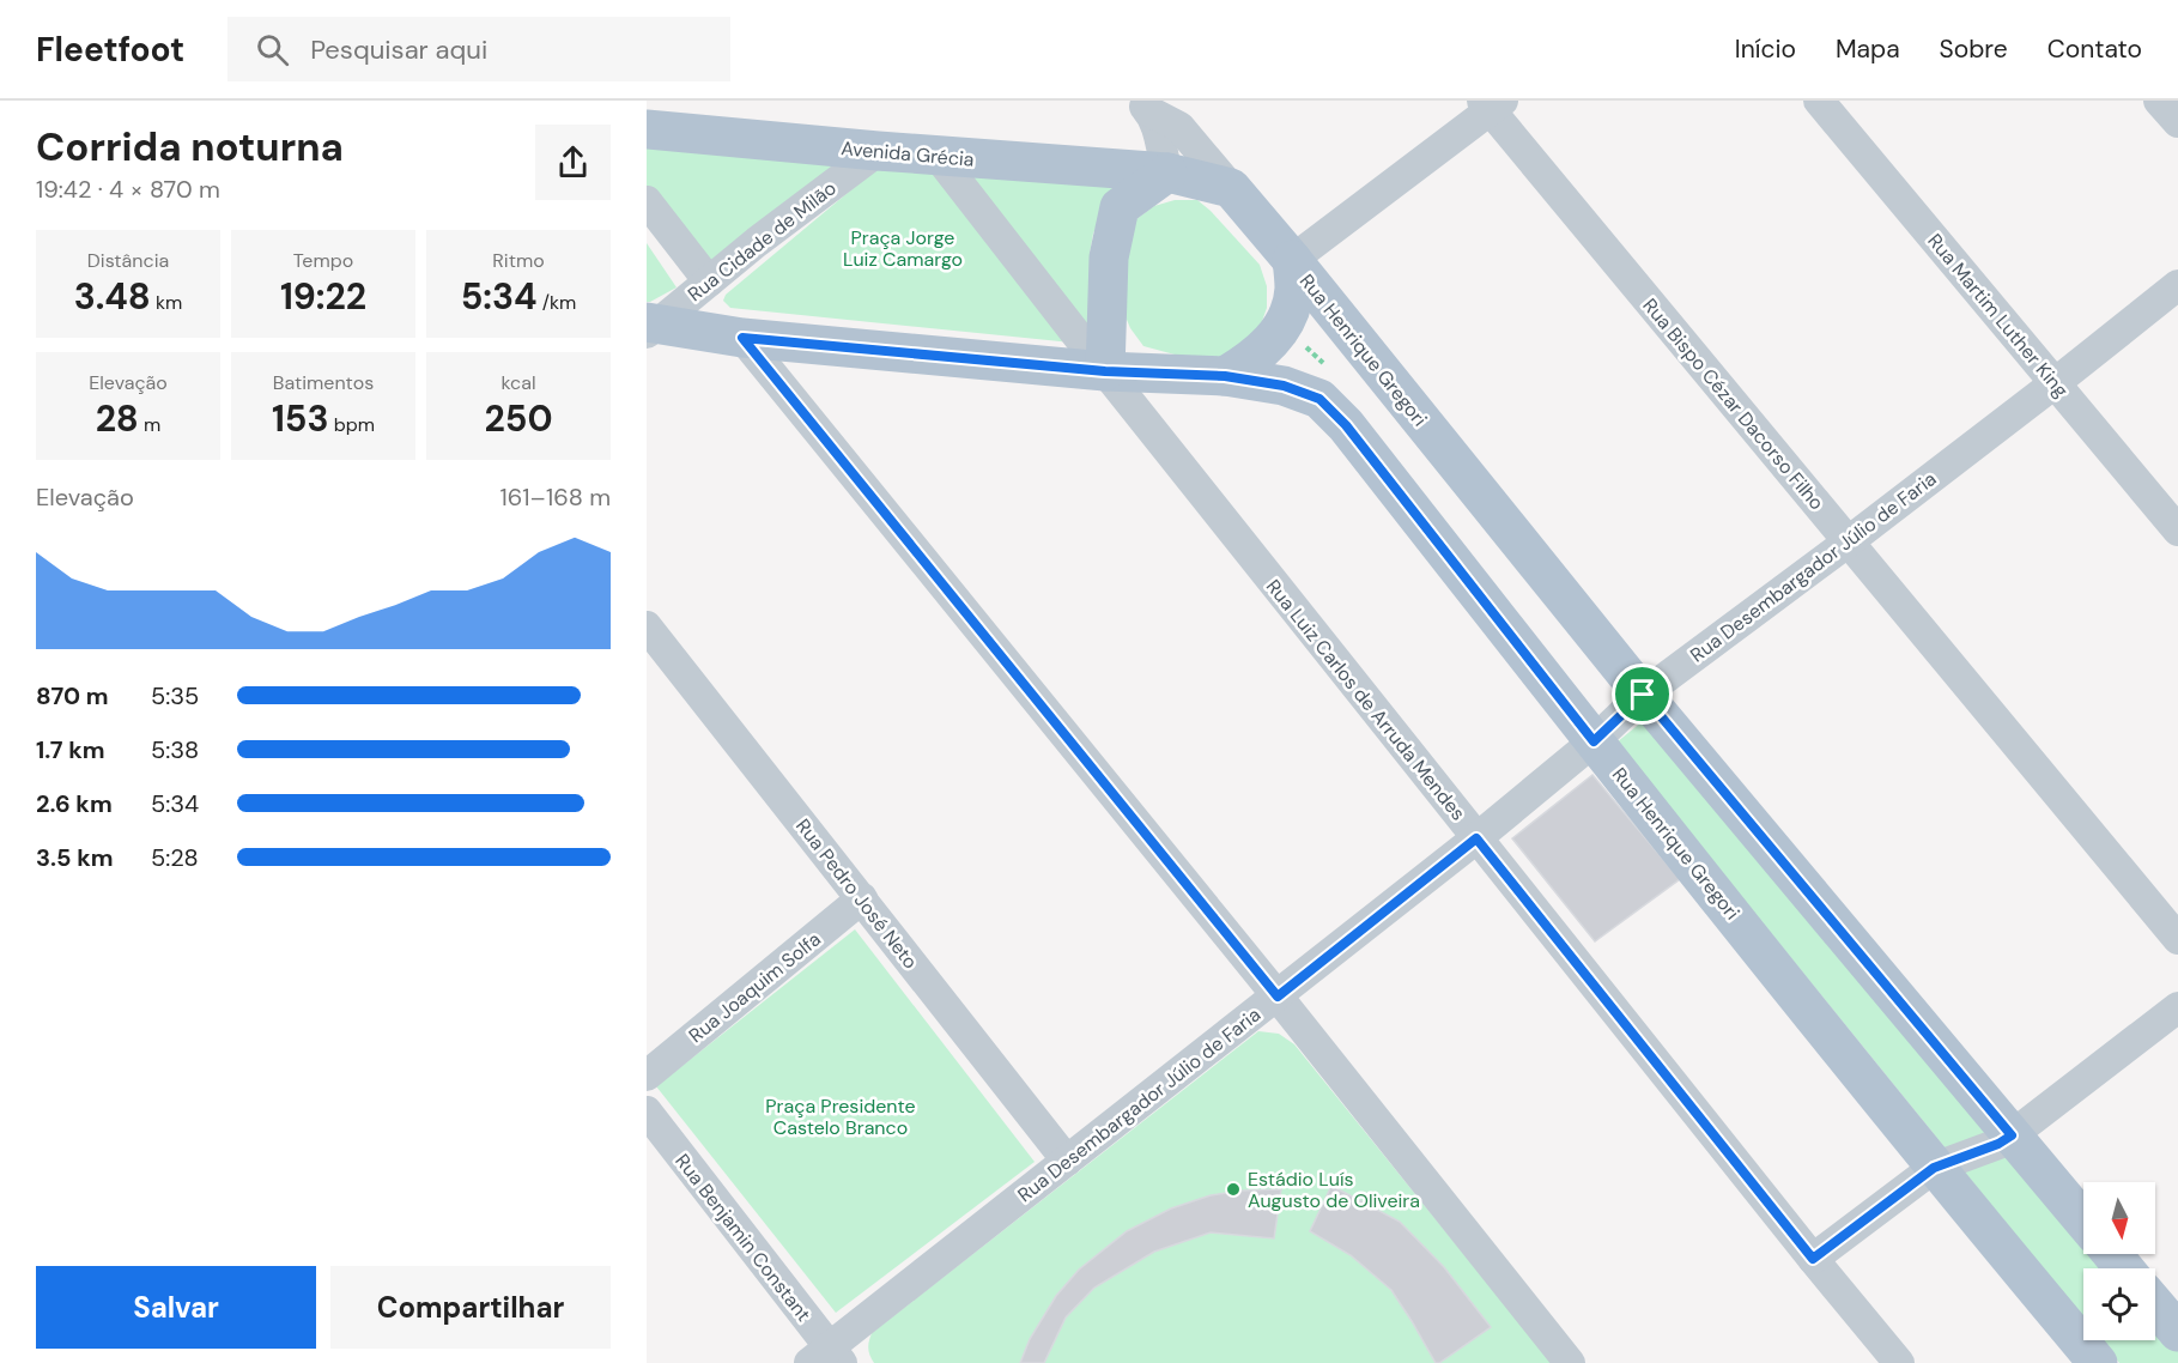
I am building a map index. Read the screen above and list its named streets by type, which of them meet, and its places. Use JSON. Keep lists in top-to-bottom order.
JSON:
{
  "streets": {
    "main road": ["Avenida Grécia", "Rua Henrique Gregori"],
    "street": [
      "Rua Cidade de Milão",
      "Rua Martim Luther King",
      "Rua Bispo Cézar Dacorso Filho",
      "Rua Desembargador Júlio de Faria",
      "Rua Luiz Carlos de Arruda Mendes",
      "Rua Pedro José Neto",
      "Rua Joaquim Solfa",
      "Rua Benjamin Constant"
    ]
  },
  "crossings": [
    ["Avenida Grécia", "Rua Cidade de Milão"],
    ["Avenida Grécia", "Rua Henrique Gregori"],
    ["Avenida Grécia", "Rua Luiz Carlos de Arruda Mendes"],
    ["Rua Martim Luther King", "Rua Desembargador Júlio de Faria"],
    ["Rua Henrique Gregori", "Rua Desembargador Júlio de Faria"],
    ["Rua Henrique Gregori", "Rua Luiz Carlos de Arruda Mendes"],
    ["Rua Bispo Cézar Dacorso Filho", "Rua Desembargador Júlio de Faria"],
    ["Rua Desembargador Júlio de Faria", "Rua Luiz Carlos de Arruda Mendes"],
    ["Rua Desembargador Júlio de Faria", "Rua Pedro José Neto"],
    ["Rua Desembargador Júlio de Faria", "Rua Benjamin Constant"],
    ["Rua Pedro José Neto", "Rua Joaquim Solfa"]
  ],
  "parks": ["Praça Jorge Luiz Camargo", "Praça Presidente Castelo Branco"],
  "places": ["Estádio Luís Augusto de Oliveira"],
  "north": "bottom",
  "page": {
    "header": "Fleetfoot",
    "search": "Pesquisar aqui",
    "nav": [
      "Início",
      "Mapa",
      "Sobre",
      "Contato"
    ],
    "heading": ["Corrida noturna", "19:42 · 4 × 870 m"],
    "stats": [
      ["Distância", "3.48 km"],
      ["Tempo", "19:22"],
      ["Ritmo", "5:34 /km"],
      ["Elevação", "28 m"],
      ["Batimentos", "153 bpm"],
      ["kcal", "250"]
    ],
    "chart": ["Elevação", "161–168 m"],
    "list": [
      {
        "name": "870 m",
        "note": "5:35"
      },
      {
        "name": "1.7 km",
        "note": "5:38"
      },
      {
        "name": "2.6 km",
        "note": "5:34"
      },
      {
        "name": "3.5 km",
        "note": "5:28"
      }
    ],
    "buttons": ["Salvar", "Compartilhar"]
  }
}
